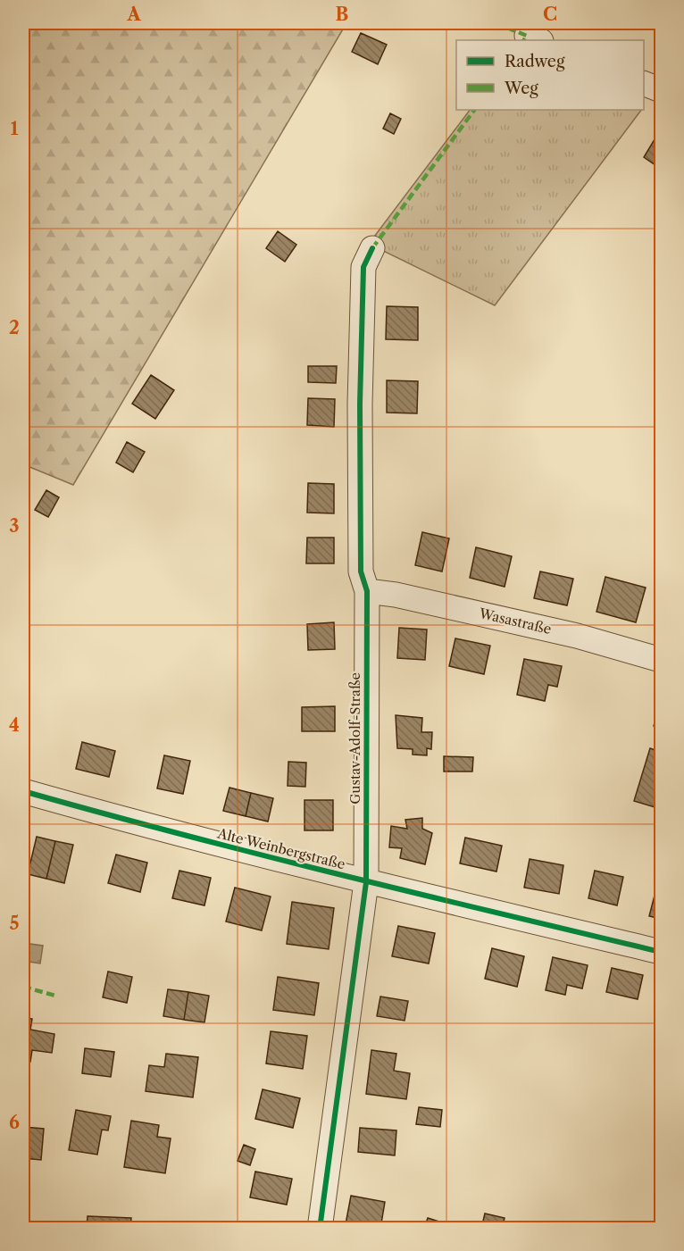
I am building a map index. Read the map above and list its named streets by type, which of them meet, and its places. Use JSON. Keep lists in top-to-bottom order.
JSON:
{
  "streets": {
    "street": ["Wasastraße", "Gustav-Adolf-Straße", "Alte Weinbergstraße"]
  },
  "crossings": [
    ["Wasastraße", "Gustav-Adolf-Straße"],
    ["Gustav-Adolf-Straße", "Alte Weinbergstraße"]
  ],
  "legend": ["Radweg", "Weg"],
  "grid": {
    "columns": ["A", "B", "C"],
    "rows": [
      "1",
      "2",
      "3",
      "4",
      "5",
      "6"
    ]
  }
}
